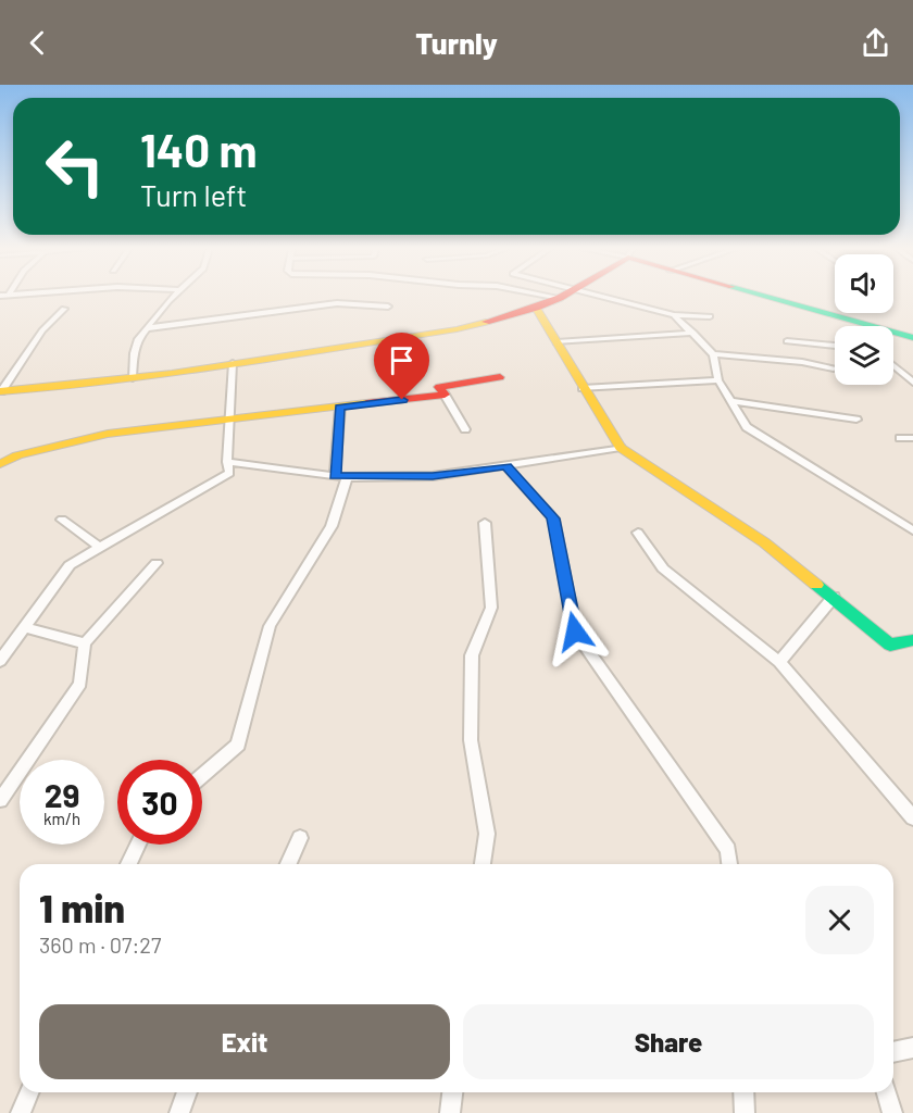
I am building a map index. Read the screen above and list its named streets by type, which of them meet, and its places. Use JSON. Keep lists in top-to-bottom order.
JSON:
{
  "page": {
    "header": "Turnly",
    "turn": ["140 m", "Turn left"],
    "speed": "29 km/h",
    "limit": "30",
    "heading": ["1 min", "360 m · 07:27"],
    "buttons": ["Exit", "Share"]
  }
}
